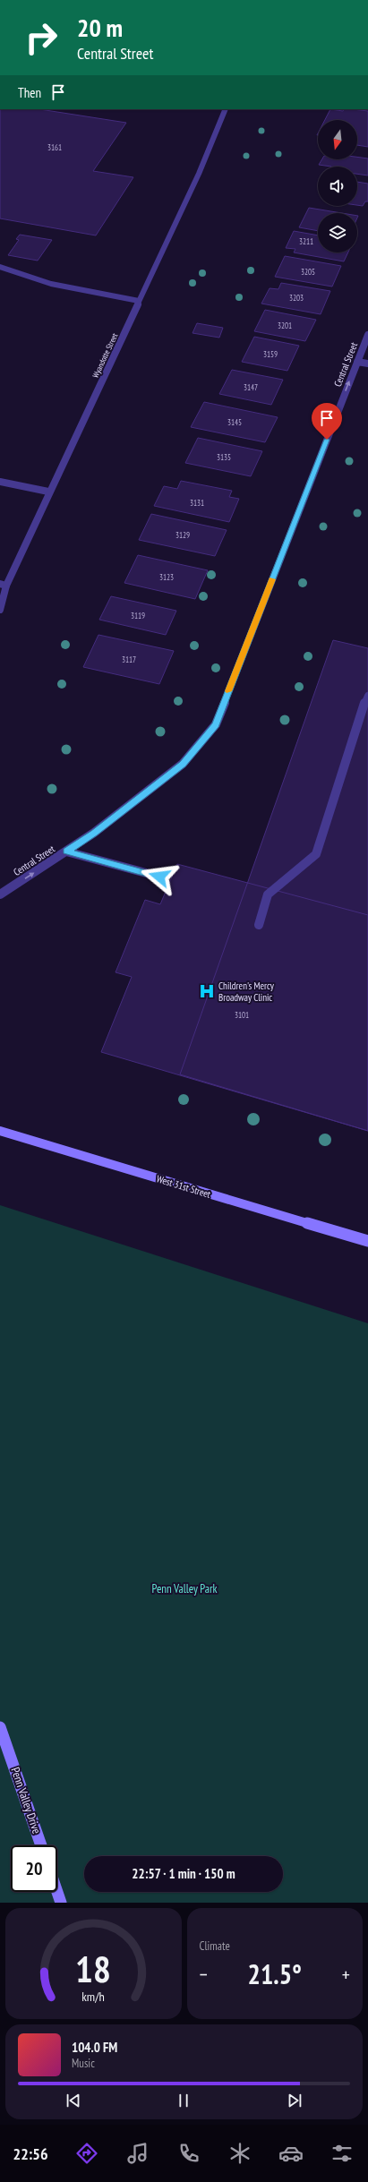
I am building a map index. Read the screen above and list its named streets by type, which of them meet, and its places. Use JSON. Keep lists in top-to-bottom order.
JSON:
{
  "streets": {
    "main road": ["West 31st Street", "Penn Valley Drive"],
    "street": ["Wyandotte Street", "Central Street"]
  },
  "one_way": ["Central Street"],
  "parks": ["Penn Valley Park"],
  "places": {
    "hospital": ["Children's Mercy Broadway Clinic"]
  },
  "house_numbers": [
    "3161",
    "3211",
    "3205",
    "3203",
    "3201",
    "3159",
    "3147",
    "3145",
    "3135",
    "3131",
    "3129",
    "3123",
    "3119",
    "3117",
    "3101"
  ],
  "north": "bottom",
  "page": {
    "turn": ["20 m", "Central Street"],
    "then": "Then",
    "limit": "20",
    "trip": "22:57 · 1 min · 150 m",
    "tile": "Climate",
    "heat": ["−", "21.5°", "+"],
    "song": ["104.0 FM", "Music"],
    "tabs": "22:56",
    "gauge": ["18", "km/h"]
  }
}
